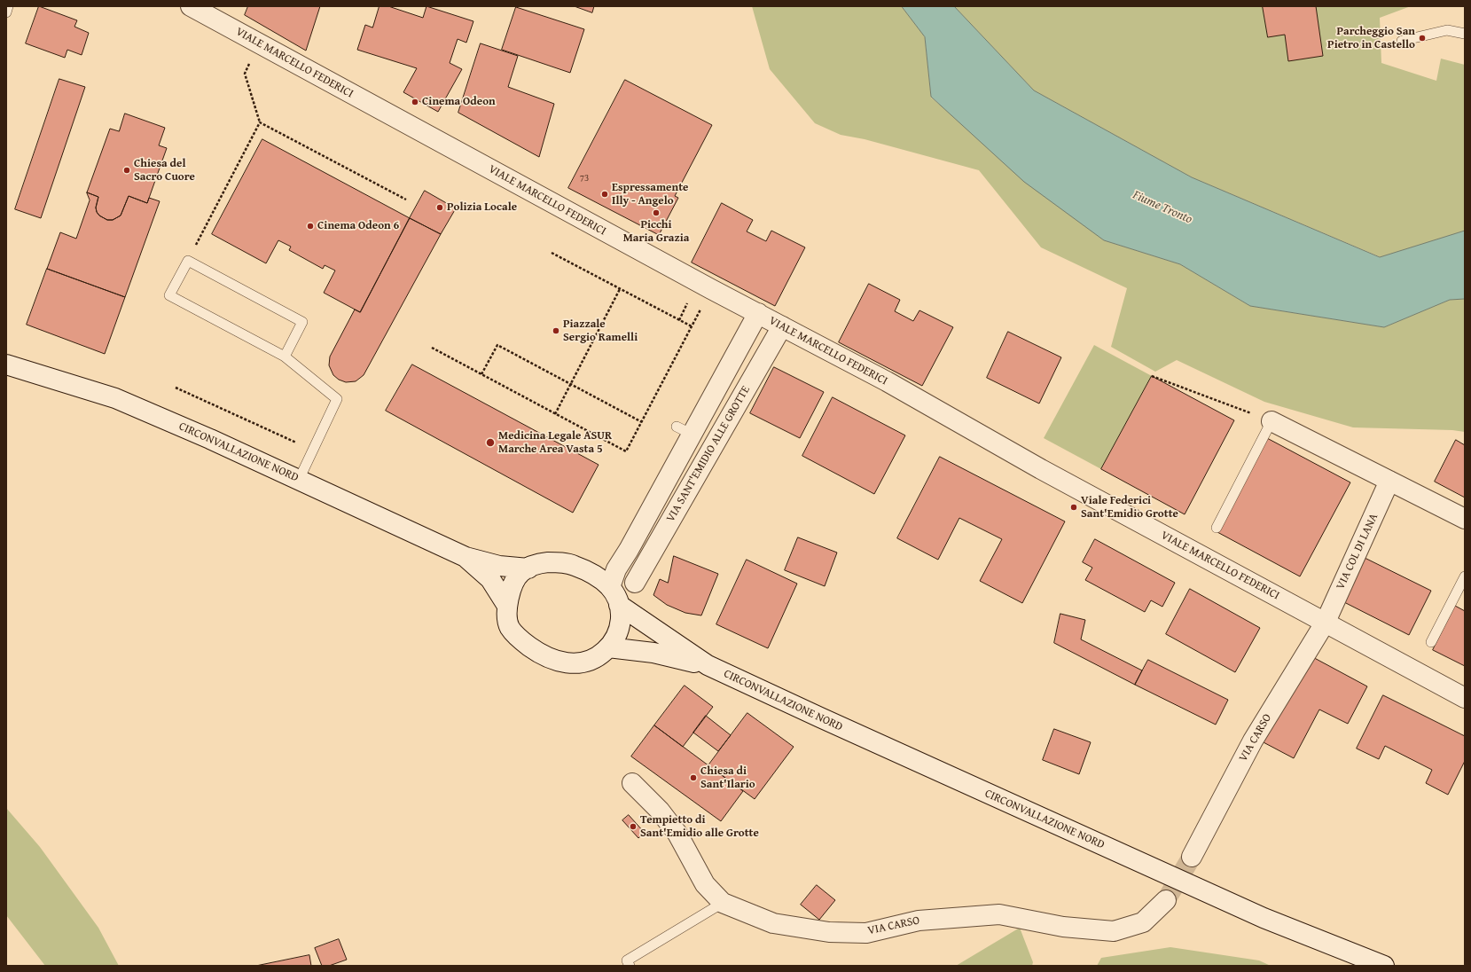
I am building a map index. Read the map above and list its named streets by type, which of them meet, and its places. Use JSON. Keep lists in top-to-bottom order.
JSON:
{
  "streets": {
    "street": [
      "VIALE MARCELLO FEDERICI",
      "CIRCONVALLAZIONE NORD",
      "VIA SANT'EMIDIO ALLE GROTTE",
      "VIA COL DI LANA",
      "VIA CARSO"
    ]
  },
  "crossings": [
    ["VIALE MARCELLO FEDERICI", "VIA SANT'EMIDIO ALLE GROTTE"],
    ["VIALE MARCELLO FEDERICI", "VIA COL DI LANA"],
    ["VIALE MARCELLO FEDERICI", "VIA CARSO"],
    ["CIRCONVALLAZIONE NORD", "VIA SANT'EMIDIO ALLE GROTTE"],
    ["VIA COL DI LANA", "VIA CARSO"]
  ],
  "water": ["Fiume Tronto"],
  "places": [
    "Parcheggio San Pietro in Castello",
    "Cinema Odeon",
    "Chiesa del Sacro Cuore",
    "Espressamente Illy - Angelo",
    "Polizia Locale",
    "Picchi Maria Grazia",
    "Cinema Odeon 6",
    "Piazzale Sergio Ramelli",
    "Medicina Legale ASUR Marche Area Vasta 5",
    "Viale Federici Sant'Emidio Grotte",
    "Chiesa di Sant'Ilario",
    "Tempietto di Sant'Emidio alle Grotte"
  ],
  "house_numbers": ["73"]
}
